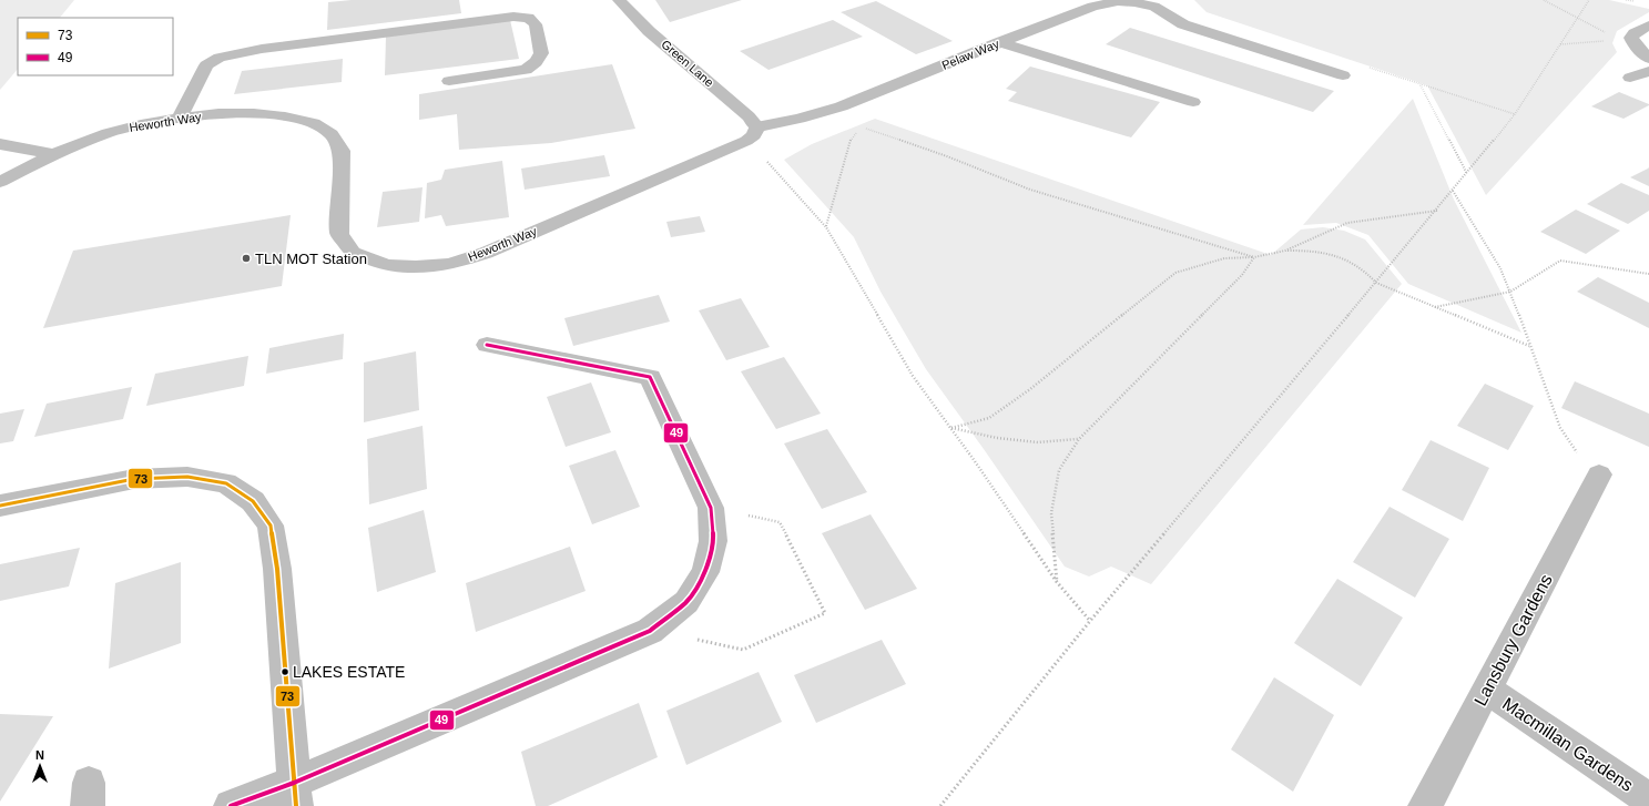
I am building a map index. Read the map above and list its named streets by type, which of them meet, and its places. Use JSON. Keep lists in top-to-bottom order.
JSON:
{
  "streets": {
    "street": ["Green Lane", "Lansbury Gardens", "Macmillan Gardens"],
    "lane": ["Pelaw Way", "Heworth Way"]
  },
  "crossings": [
    ["Pelaw Way", "Green Lane"],
    ["Lansbury Gardens", "Macmillan Gardens"]
  ],
  "places": ["TLN MOT Station", "LAKES ESTATE"],
  "lines": ["transit line 49", "transit line 73"],
  "legend": ["73", "49"],
  "north": "top"
}
